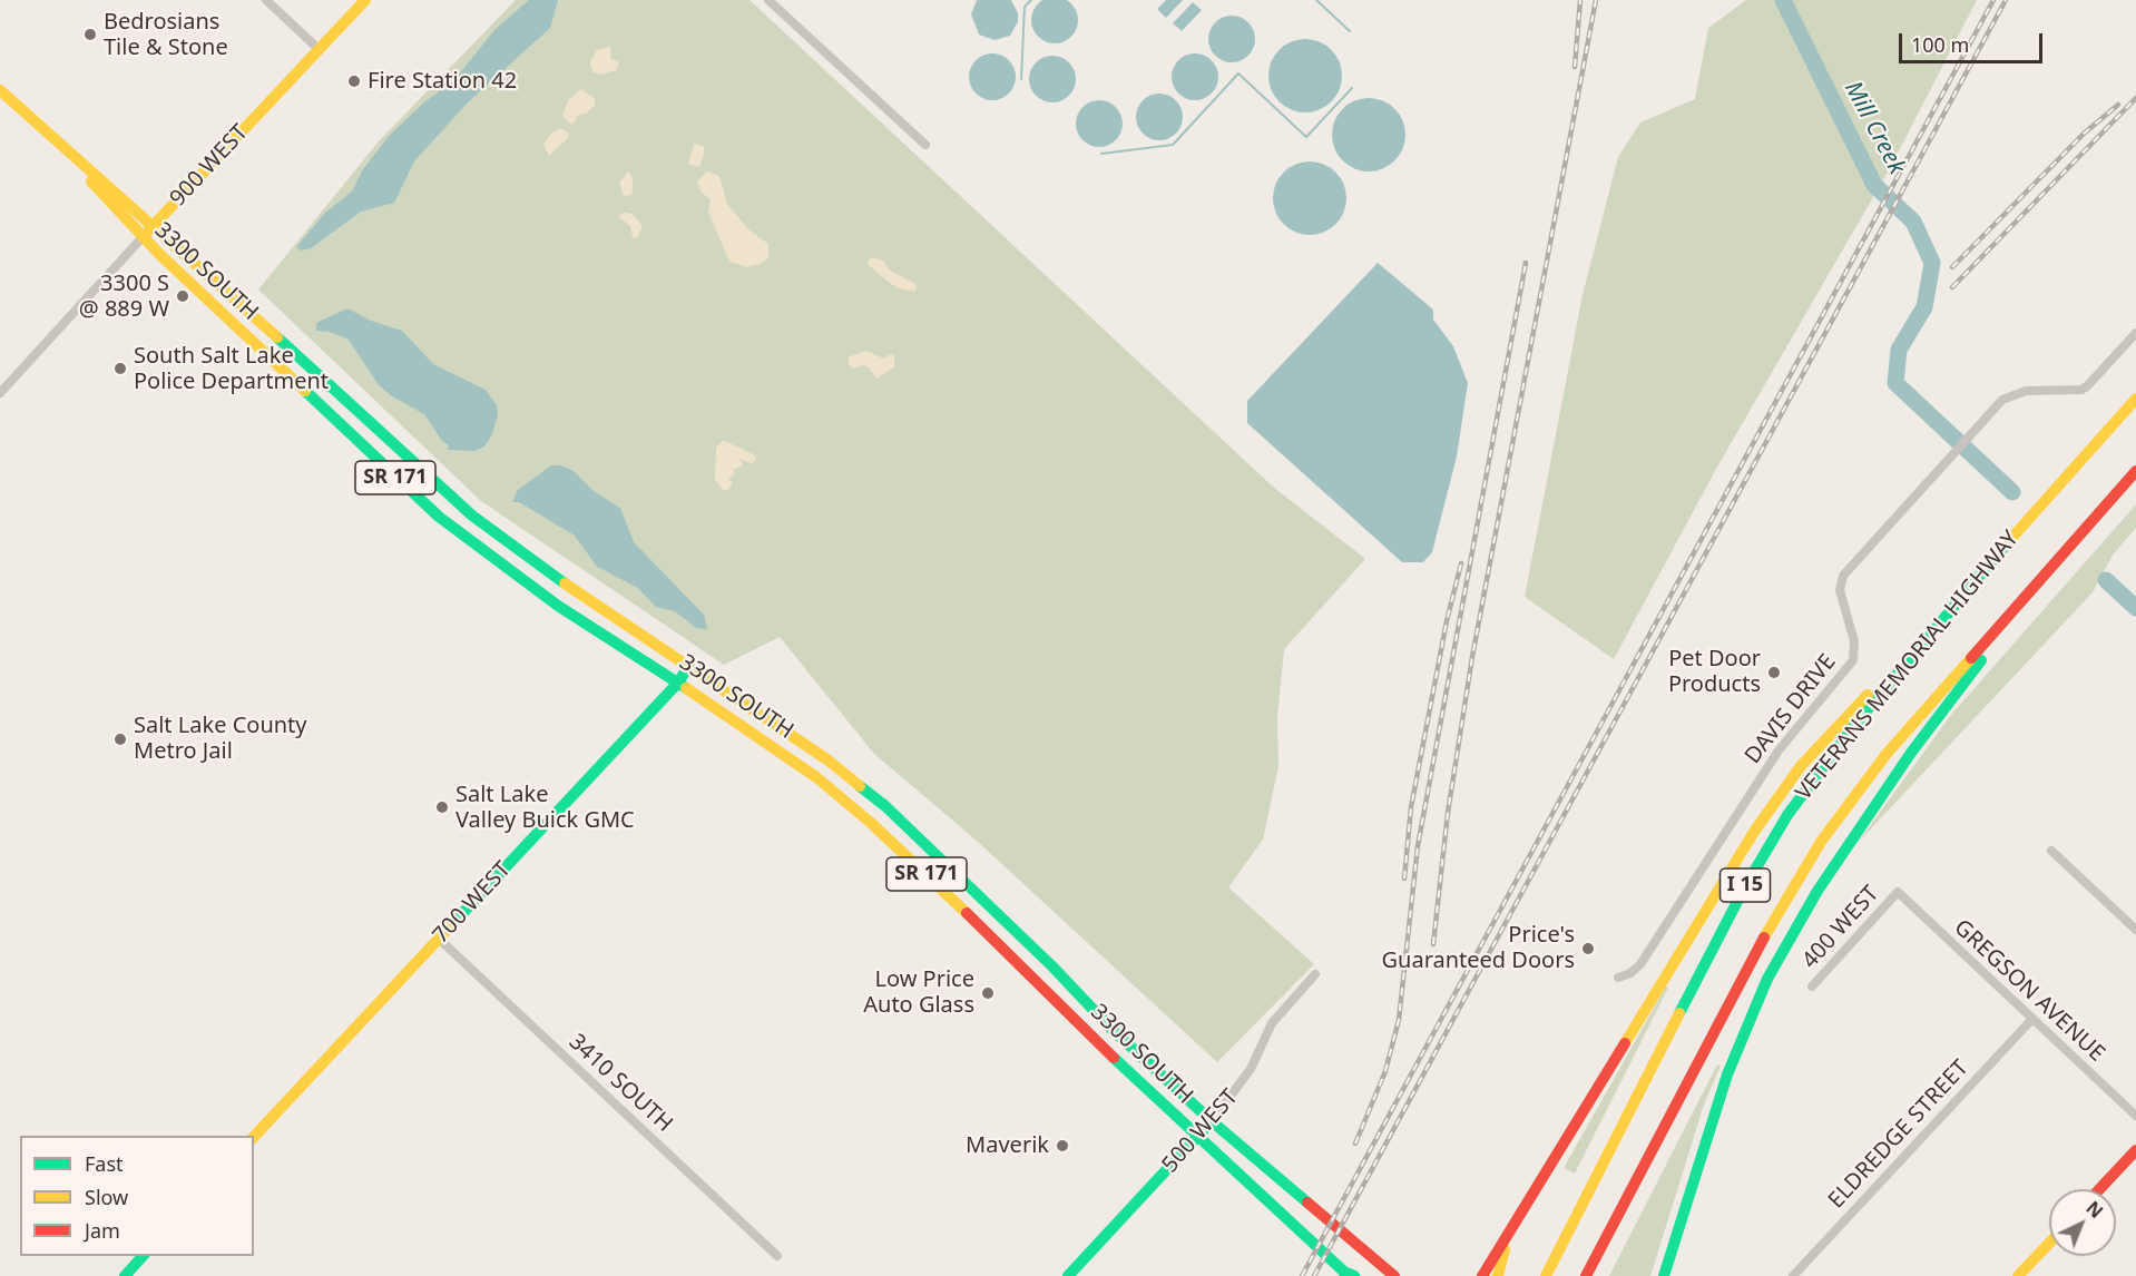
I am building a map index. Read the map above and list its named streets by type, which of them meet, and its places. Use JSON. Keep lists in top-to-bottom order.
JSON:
{
  "streets": {
    "main road": [
      "900 WEST",
      "3300 SOUTH",
      "SR 171",
      "VETERANS MEMORIAL HIGHWAY",
      "I 15",
      "700 WEST",
      "500 WEST"
    ],
    "street": [
      "DAVIS DRIVE",
      "400 WEST",
      "GREGSON AVENUE",
      "3410 SOUTH",
      "ELDREDGE STREET"
    ]
  },
  "crossings": [
    ["900 WEST", "3300 SOUTH"],
    ["3300 SOUTH", "700 WEST"],
    ["3300 SOUTH", "500 WEST"],
    ["700 WEST", "3410 SOUTH"],
    ["400 WEST", "GREGSON AVENUE"],
    ["GREGSON AVENUE", "ELDREDGE STREET"]
  ],
  "water": ["Mill Creek"],
  "places": [
    "Bedrosians Tile & Stone",
    "Fire Station 42",
    "3300 S @ 889 W",
    "South Salt Lake Police Department",
    "Pet Door Products",
    "Salt Lake County Metro Jail",
    "Salt Lake Valley Buick GMC",
    "Price's Guaranteed Doors",
    "Low Price Auto Glass",
    "Maverik"
  ],
  "legend": ["Fast", "Slow", "Jam"],
  "scale_bar": "100 m",
  "north": "top right"
}
